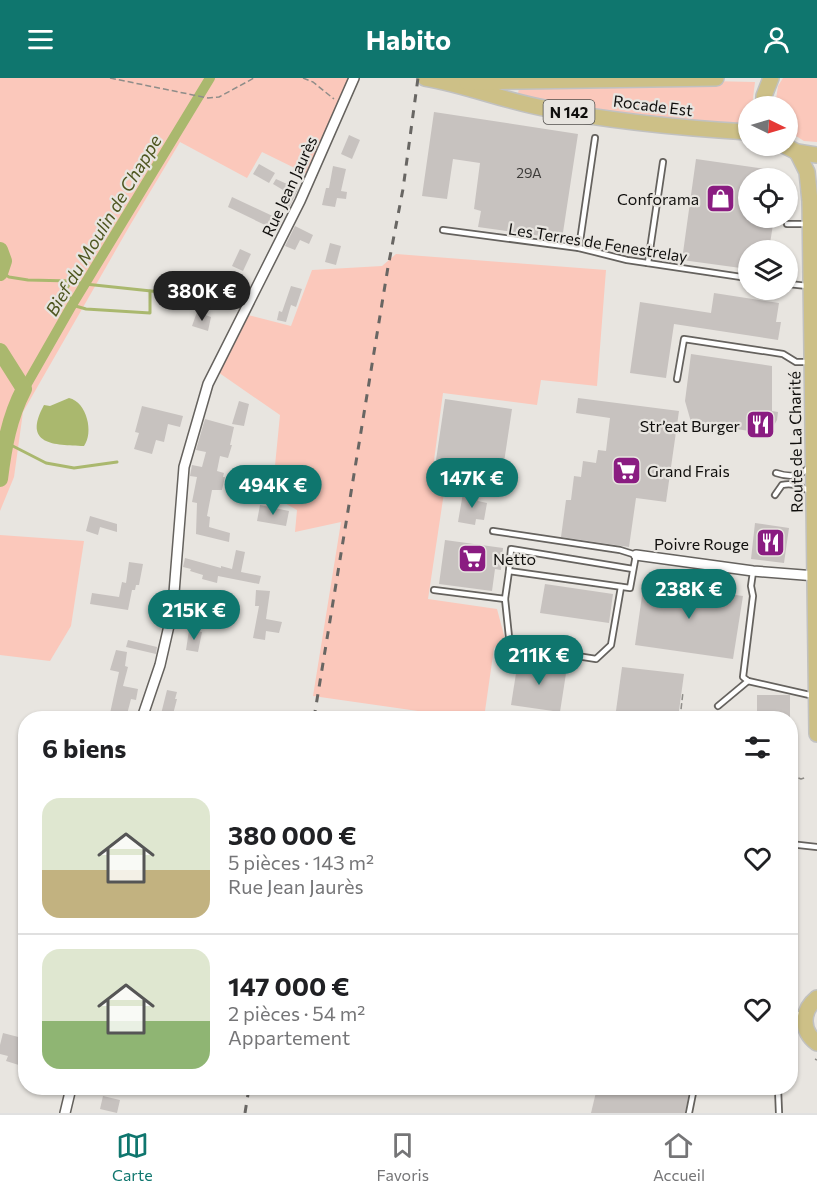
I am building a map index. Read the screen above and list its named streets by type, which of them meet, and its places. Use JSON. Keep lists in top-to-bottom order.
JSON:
{
  "streets": {
    "main road": ["Rocade Est", "N 142", "Route de La Charité"],
    "street": ["Rue Jean Jaurès"],
    "lane": ["Les Terres de Fenestrelay"]
  },
  "water": ["Bief du Moulin de Chappe"],
  "places": {
    "shop": ["Conforama"],
    "restaurant": ["Str’eat Burger", "Poivre Rouge"],
    "supermarket": ["Grand Frais", "Netto"]
  },
  "house_numbers": ["29A"],
  "north": "right",
  "page": {
    "header": "Habito",
    "price": [
      "380K €",
      "147K €",
      "494K €",
      "238K €",
      "215K €",
      "211K €"
    ],
    "heading": "6 biens",
    "list": [
      {
        "name": "380 000 €",
        "note": "5 pièces · 143 m² · Rue Jean Jaurès"
      },
      {
        "name": "147 000 €",
        "note": "2 pièces · 54 m² · Appartement"
      }
    ],
    "tabs": ["Carte", "Favoris", "Accueil"]
  }
}
